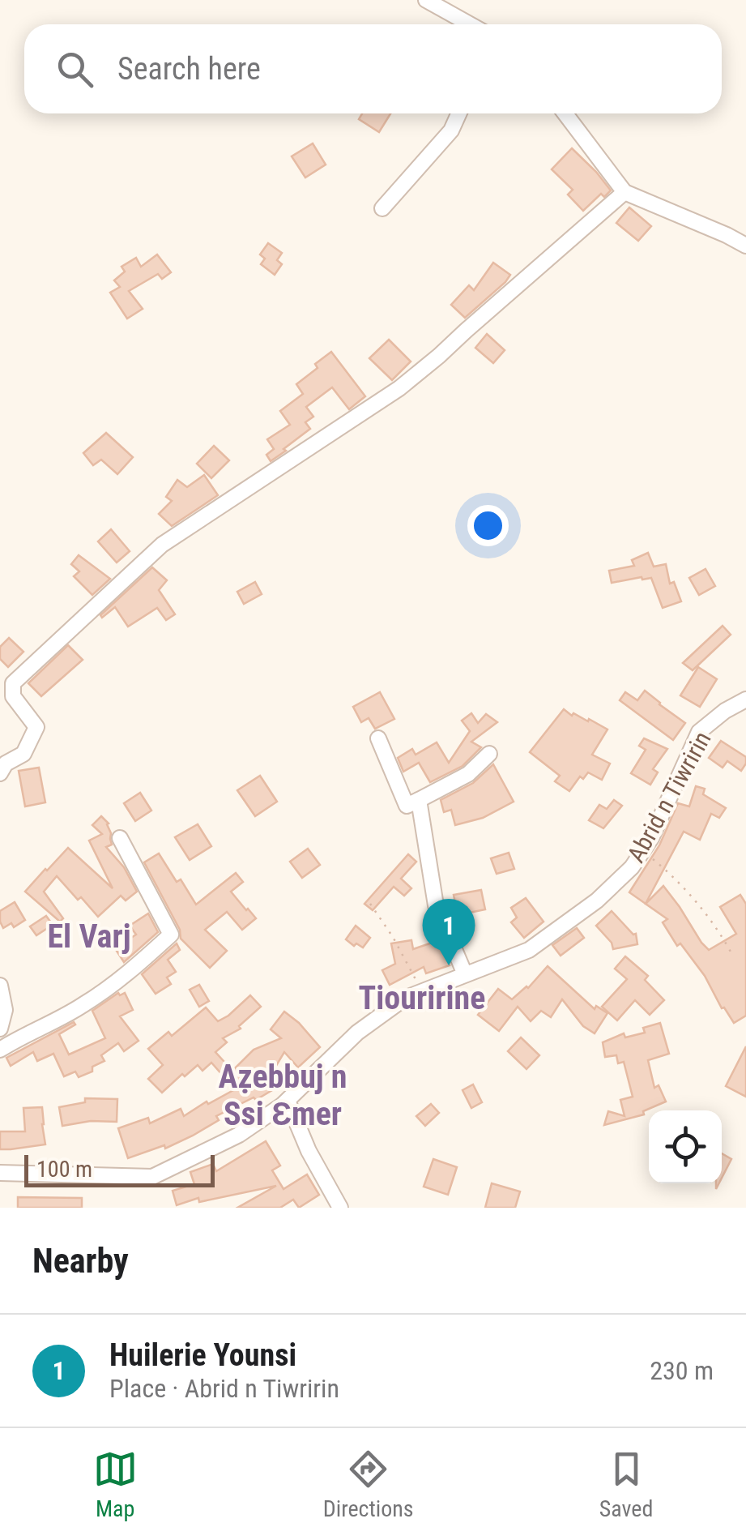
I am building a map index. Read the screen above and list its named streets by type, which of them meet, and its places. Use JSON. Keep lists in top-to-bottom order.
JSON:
{
  "streets": {
    "street": ["Abrid n Tiwririn"]
  },
  "districts": ["El Varj", "Tiouririne", "Aẓebbuj n Ssi Ɛmer"],
  "scale_bar": "100 m",
  "page": {
    "search": "Search here",
    "pins": "1",
    "scale": "100 m",
    "heading": "Nearby",
    "list": [
      {
        "mark": "1",
        "name": "Huilerie Younsi",
        "note": "Place · Abrid n Tiwririn",
        "value": "230 m"
      }
    ],
    "nav": ["Map", "Directions", "Saved"]
  }
}
